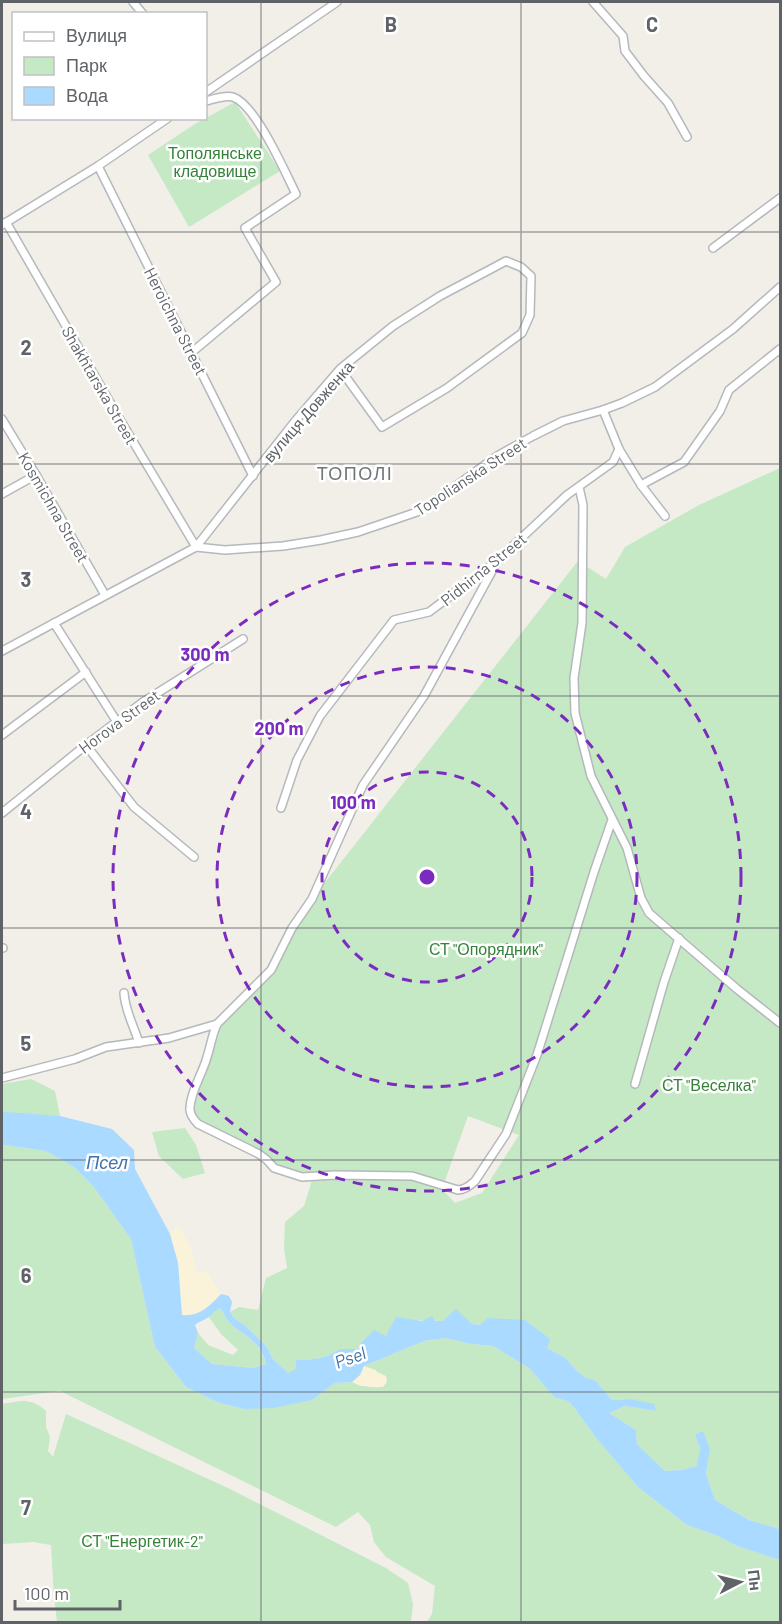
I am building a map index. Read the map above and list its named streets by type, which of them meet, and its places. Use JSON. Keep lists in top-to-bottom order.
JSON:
{
  "streets": {
    "street": [
      "Heroichna Street",
      "Shakhtarska Street",
      "вулиця Довженка",
      "Topolianska Street",
      "Kosmichna Street",
      "Pidhirna Street",
      "Horova Street"
    ]
  },
  "crossings": [
    ["Heroichna Street", "вулиця Довженка"],
    ["Shakhtarska Street", "вулиця Довженка"],
    ["Shakhtarska Street", "Topolianska Street"],
    ["вулиця Довженка", "Topolianska Street"]
  ],
  "districts": ["ТОПОЛІ"],
  "water": ["Псел", "Psel"],
  "parks": [
    "Тополянське кладовище",
    "СТ \"Опорядник\"",
    "СТ \"Веселка\"",
    "СТ \"Енергетик-2\""
  ],
  "legend": ["Вулиця", "Парк", "Вода"],
  "scale_bar": "100 m",
  "north": "right",
  "grid": {
    "columns": ["B", "C"],
    "rows": [
      "2",
      "3",
      "4",
      "5",
      "6",
      "7"
    ]
  },
  "rings": ["300 m", "200 m", "100 m"]
}
